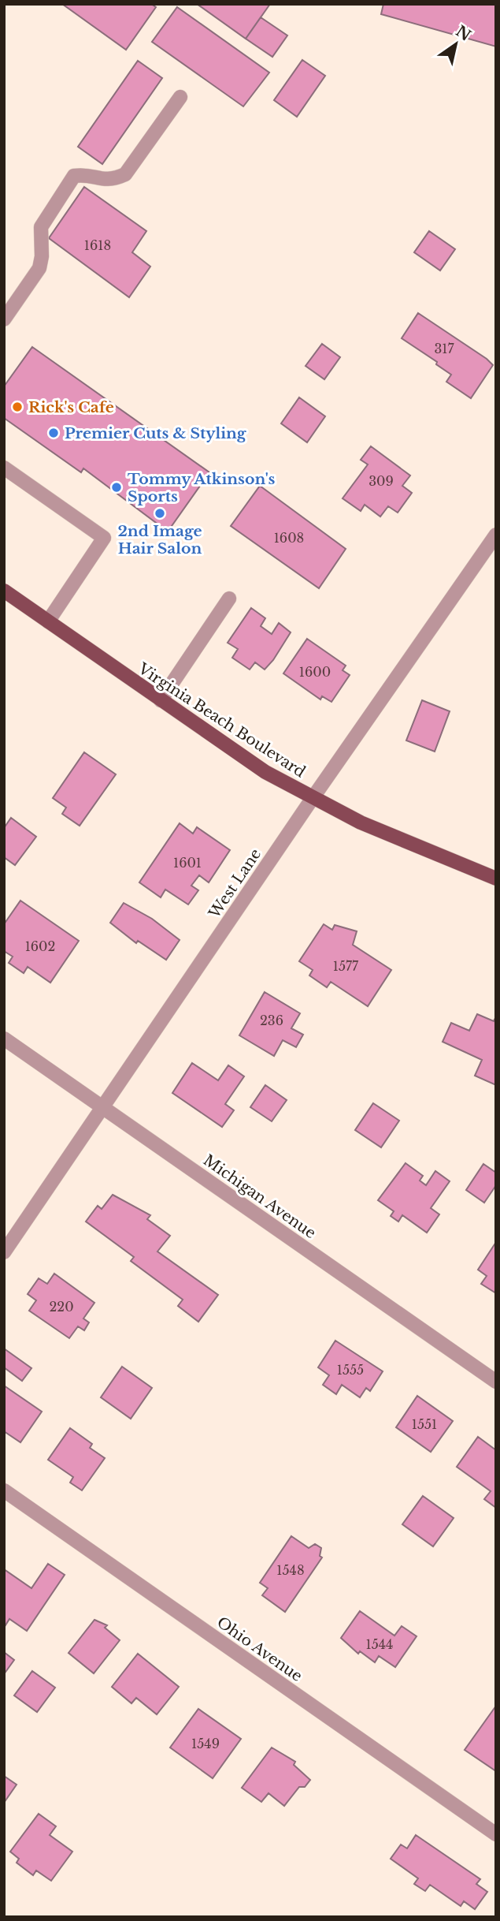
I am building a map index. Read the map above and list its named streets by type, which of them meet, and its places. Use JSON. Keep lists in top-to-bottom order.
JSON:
{
  "streets": {
    "main road": ["Virginia Beach Boulevard"],
    "street": ["West Lane", "Michigan Avenue", "Ohio Avenue"]
  },
  "crossings": [
    ["Virginia Beach Boulevard", "West Lane"],
    ["West Lane", "Michigan Avenue"]
  ],
  "places": [
    "Rick's Cafe",
    "Premier Cuts & Styling",
    "Tommy Atkinson's Sports",
    "2nd Image Hair Salon"
  ],
  "house_numbers": [
    "1618",
    "317",
    "309",
    "1608",
    "1600",
    "1601",
    "1602",
    "1577",
    "236",
    "220",
    "1555",
    "1551",
    "1548",
    "1544",
    "1549"
  ],
  "north": "top right"
}
